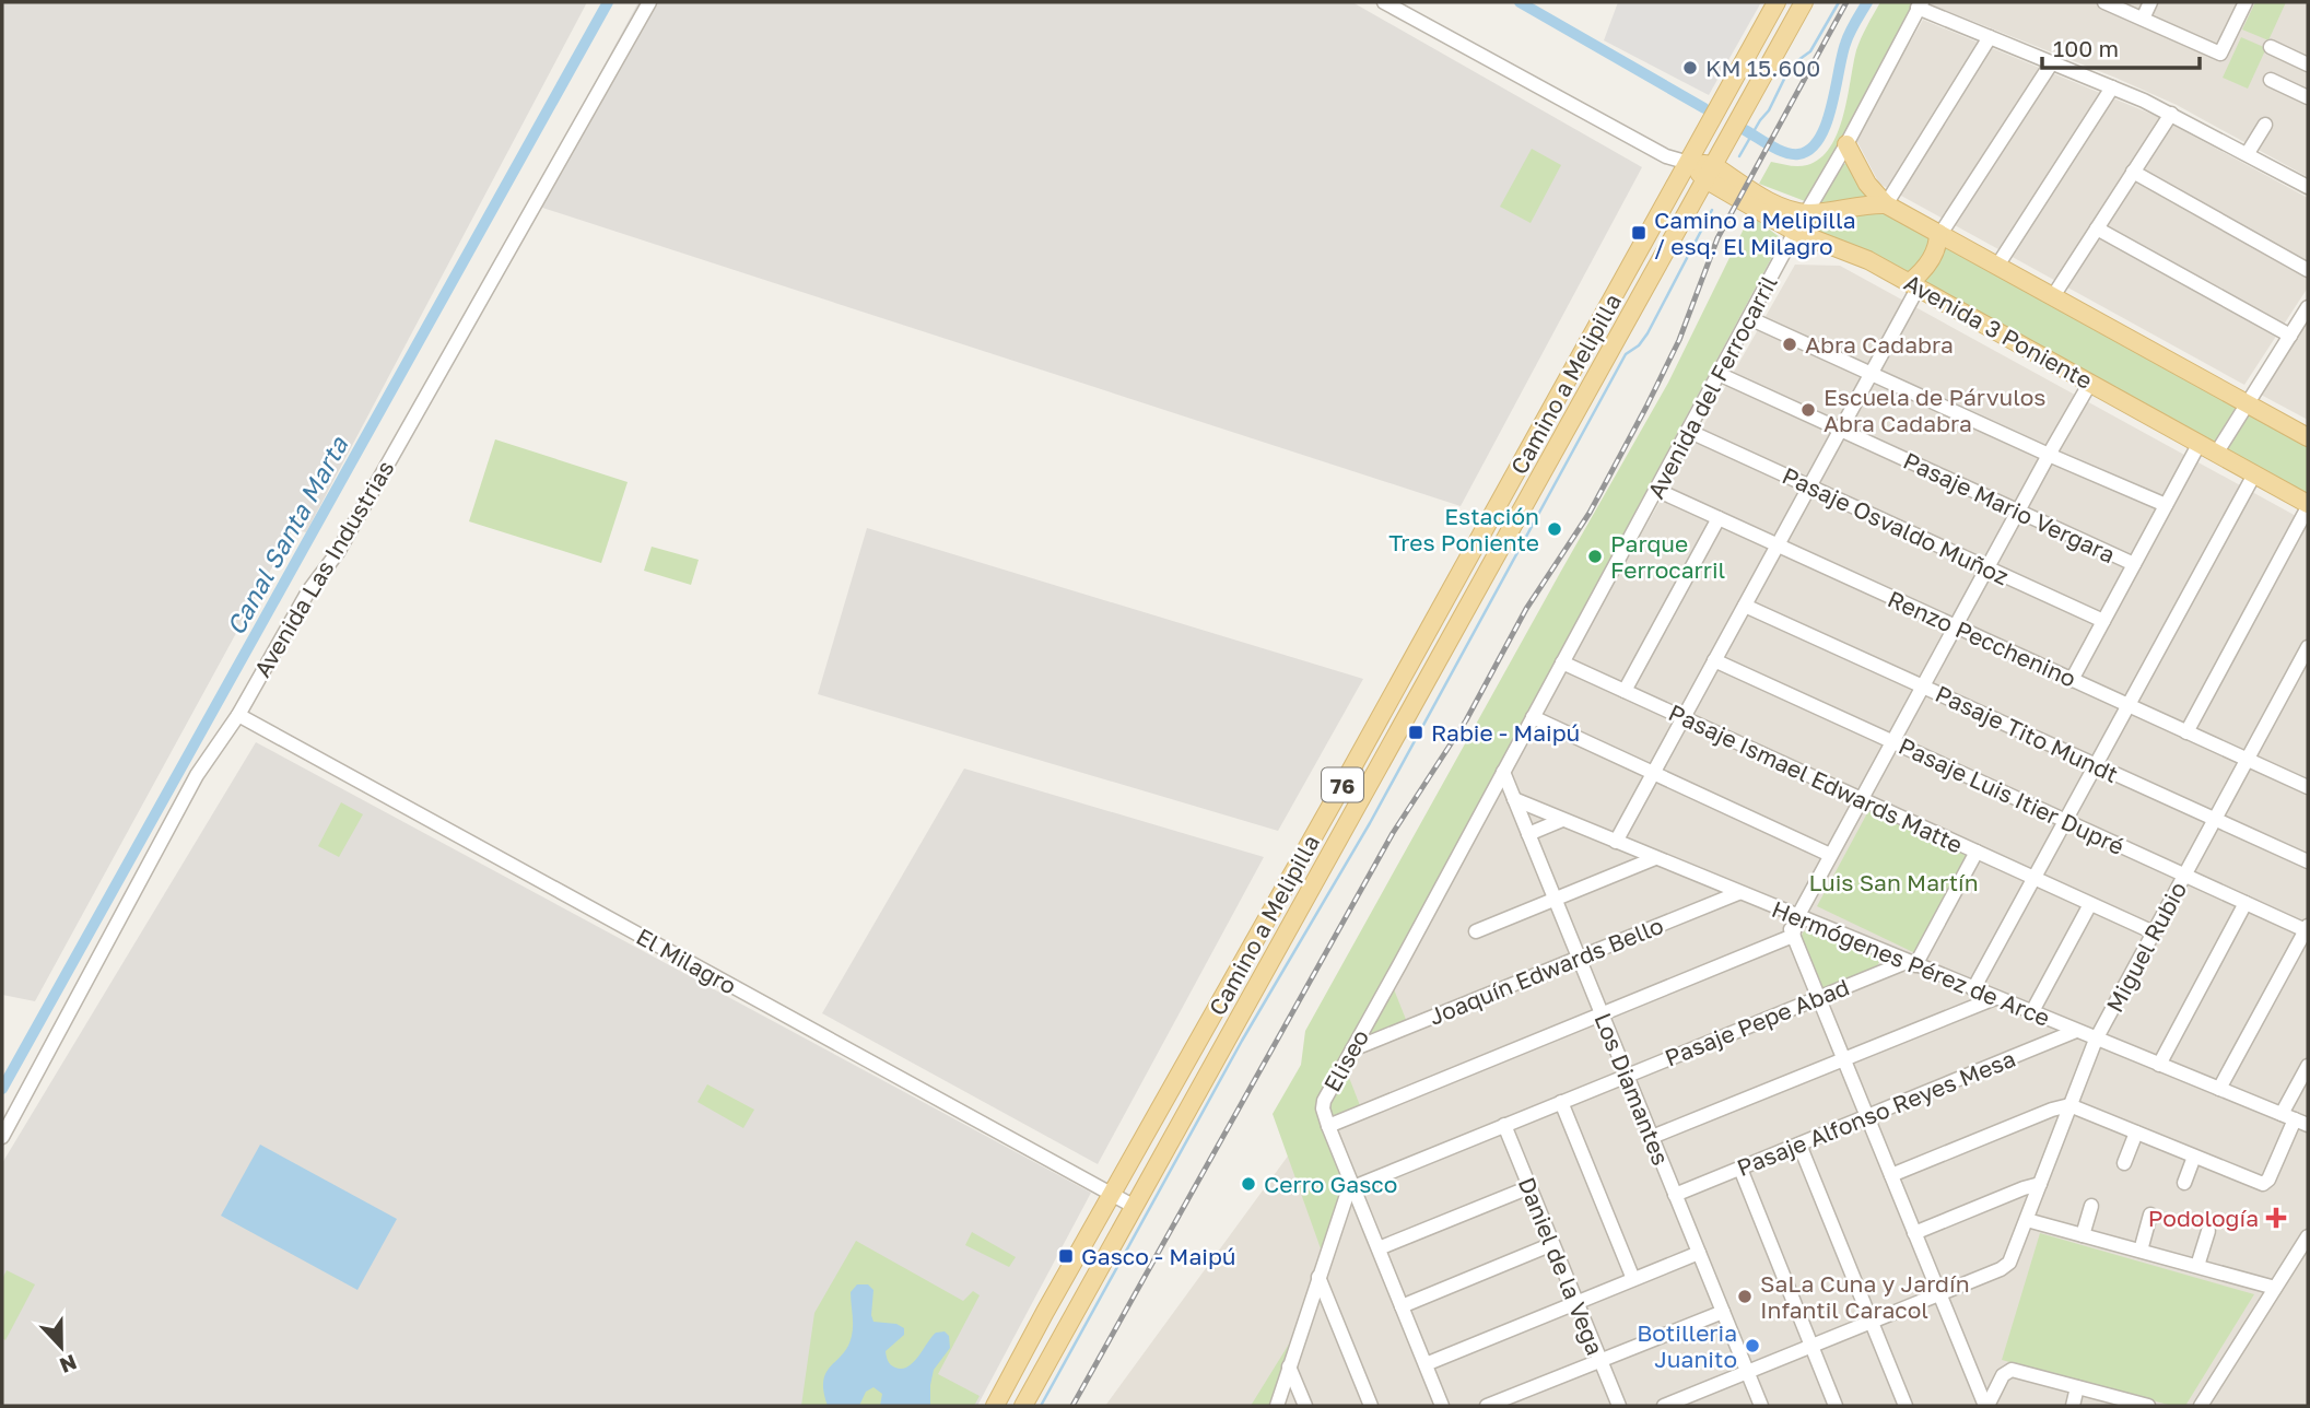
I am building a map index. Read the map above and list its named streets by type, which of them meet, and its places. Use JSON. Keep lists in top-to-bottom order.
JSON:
{
  "streets": {
    "main road": ["Avenida 3 Poniente", "Camino a Melipilla", "76"],
    "street": [
      "Avenida del Ferrocarril",
      "Pasaje Mario Vergara",
      "Pasaje Osvaldo Muñoz",
      "Avenida Las Industrias",
      "Renzo Pecchenino",
      "Pasaje Tito Mundt",
      "Pasaje Ismael Edwards Matte",
      "Pasaje Luis Itier Dupré",
      "Miguel Rubio",
      "El Milagro",
      "Hermógenes Pérez de Arce",
      "Joaquín Edwards Bello",
      "Pasaje Pepe Abad",
      "Eliseo",
      "Los Diamantes",
      "Pasaje Alfonso Reyes Mesa",
      "Daniel de la Vega"
    ]
  },
  "crossings": [
    ["Avenida 3 Poniente", "Camino a Melipilla"],
    ["Avenida 3 Poniente", "Avenida del Ferrocarril"],
    ["Camino a Melipilla", "El Milagro"],
    ["Avenida del Ferrocarril", "Pasaje Mario Vergara"],
    ["Avenida del Ferrocarril", "Pasaje Osvaldo Muñoz"],
    ["Avenida del Ferrocarril", "Renzo Pecchenino"],
    ["Avenida del Ferrocarril", "Pasaje Ismael Edwards Matte"],
    ["Avenida del Ferrocarril", "Eliseo"],
    ["Avenida del Ferrocarril", "Los Diamantes"],
    ["Avenida Las Industrias", "El Milagro"],
    ["Renzo Pecchenino", "Miguel Rubio"],
    ["Pasaje Tito Mundt", "Miguel Rubio"],
    ["Pasaje Ismael Edwards Matte", "Miguel Rubio"],
    ["Pasaje Luis Itier Dupré", "Miguel Rubio"],
    ["Miguel Rubio", "Hermógenes Pérez de Arce"],
    ["Hermógenes Pérez de Arce", "Joaquín Edwards Bello"],
    ["Hermógenes Pérez de Arce", "Pasaje Pepe Abad"],
    ["Hermógenes Pérez de Arce", "Los Diamantes"],
    ["Hermógenes Pérez de Arce", "Pasaje Alfonso Reyes Mesa"],
    ["Joaquín Edwards Bello", "Eliseo"],
    ["Joaquín Edwards Bello", "Los Diamantes"],
    ["Pasaje Pepe Abad", "Eliseo"],
    ["Pasaje Pepe Abad", "Los Diamantes"],
    ["Pasaje Pepe Abad", "Daniel de la Vega"],
    ["Eliseo", "Los Diamantes"],
    ["Los Diamantes", "Pasaje Alfonso Reyes Mesa"]
  ],
  "water": ["Canal Santa Marta"],
  "parks": ["Luis San Martín"],
  "places": {
    "other": [
      "KM 15.600",
      "Abra Cadabra",
      "Escuela de Párvulos Abra Cadabra",
      "Estación Tres Poniente",
      "Parque Ferrocarril",
      "Cerro Gasco",
      "SaLa Cuna y Jardín Infantil Caracol",
      "Botilleria Juanito"
    ],
    "transit": ["Camino a Melipilla / esq. El Milagro", "Rabie - Maipú", "Gasco - Maipú"],
    "health": ["Podología"]
  },
  "scale_bar": "100 m",
  "north": "bottom"
}
